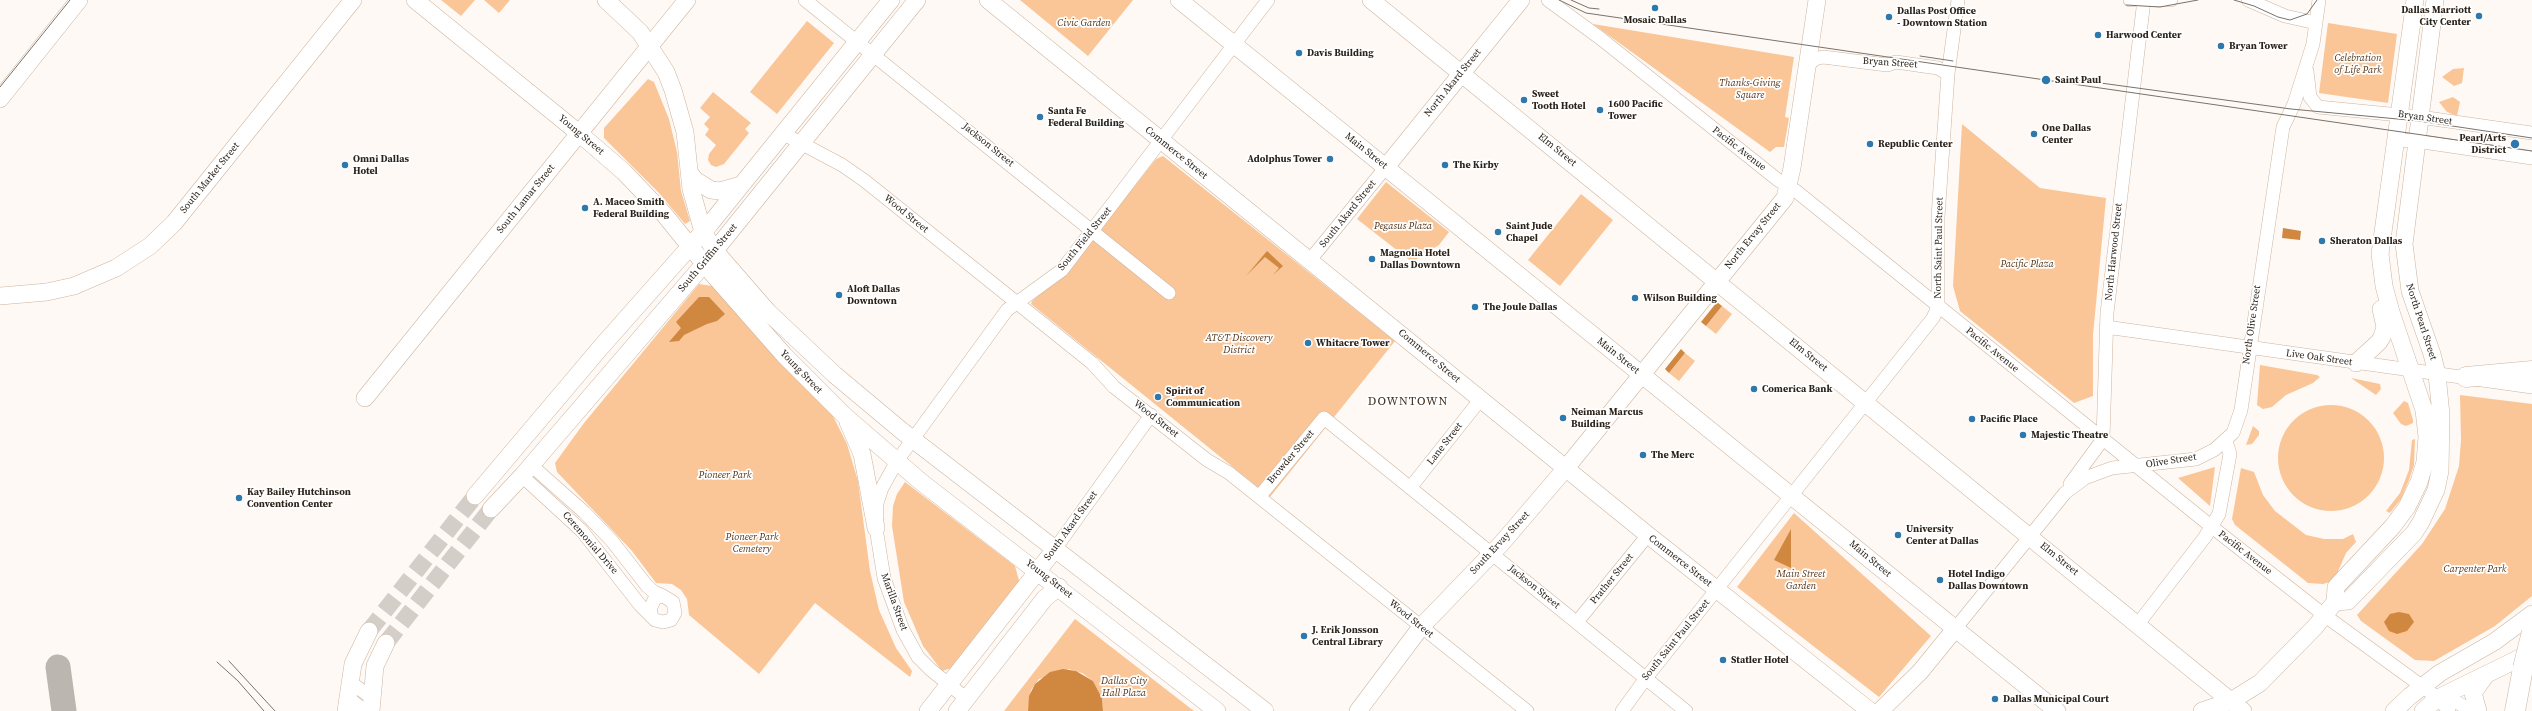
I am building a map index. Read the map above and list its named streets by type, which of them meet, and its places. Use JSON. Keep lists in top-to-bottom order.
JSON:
{
  "streets": {
    "main road": [
      "North Akard Street",
      "Young Street",
      "Elm Street",
      "Main Street",
      "Commerce Street",
      "South Market Street",
      "South Lamar Street",
      "South Akard Street",
      "North Ervay Street",
      "South Griffin Street",
      "North Pearl Street",
      "South Ervay Street"
    ],
    "street": [
      "Bryan Street",
      "Jackson Street",
      "Pacific Avenue",
      "Wood Street",
      "South Field Street",
      "North Saint Paul Street",
      "North Harwood Street",
      "North Olive Street",
      "Live Oak Street",
      "Lane Street",
      "Browder Street",
      "Olive Street",
      "Ceremonial Drive",
      "Prather Street",
      "Marilla Street",
      "South Saint Paul Street"
    ]
  },
  "crossings": [
    ["Bryan Street", "North Ervay Street"],
    ["Bryan Street", "North Saint Paul Street"],
    ["Bryan Street", "North Pearl Street"],
    ["Bryan Street", "North Olive Street"],
    ["North Akard Street", "Elm Street"],
    ["North Akard Street", "Main Street"],
    ["North Akard Street", "South Akard Street"],
    ["Young Street", "South Lamar Street"],
    ["Young Street", "South Akard Street"],
    ["Young Street", "South Field Street"],
    ["Young Street", "South Griffin Street"],
    ["Young Street", "Marilla Street"],
    ["Jackson Street", "South Field Street"],
    ["Jackson Street", "South Griffin Street"],
    ["Jackson Street", "Lane Street"],
    ["Jackson Street", "Browder Street"],
    ["Jackson Street", "South Ervay Street"],
    ["Jackson Street", "Prather Street"],
    ["Jackson Street", "South Saint Paul Street"],
    ["Pacific Avenue", "North Ervay Street"],
    ["Pacific Avenue", "North Saint Paul Street"],
    ["Pacific Avenue", "North Harwood Street"],
    ["Pacific Avenue", "North Pearl Street"],
    ["Pacific Avenue", "Olive Street"],
    ["Elm Street", "North Ervay Street"],
    ["Elm Street", "North Saint Paul Street"],
    ["Main Street", "South Akard Street"],
    ["Main Street", "North Ervay Street"],
    ["Main Street", "South Field Street"],
    ["Main Street", "North Saint Paul Street"],
    ["Main Street", "South Ervay Street"],
    ["Main Street", "South Saint Paul Street"],
    ["Commerce Street", "South Akard Street"],
    ["Commerce Street", "South Field Street"],
    ["Commerce Street", "Lane Street"],
    ["Commerce Street", "South Ervay Street"],
    ["Commerce Street", "Prather Street"],
    ["Commerce Street", "South Saint Paul Street"],
    ["Wood Street", "South Akard Street"],
    ["Wood Street", "South Field Street"],
    ["Wood Street", "South Griffin Street"],
    ["Wood Street", "Browder Street"],
    ["Wood Street", "South Ervay Street"],
    ["South Akard Street", "Marilla Street"],
    ["North Ervay Street", "South Ervay Street"],
    ["South Field Street", "Marilla Street"],
    ["North Saint Paul Street", "South Saint Paul Street"],
    ["North Harwood Street", "Live Oak Street"],
    ["South Griffin Street", "Ceremonial Drive"],
    ["North Pearl Street", "Live Oak Street"],
    ["North Olive Street", "Live Oak Street"],
    ["North Olive Street", "Olive Street"]
  ],
  "districts": ["DOWNTOWN"],
  "parks": [
    "Civic Garden",
    "Celebration of Life Park",
    "Thanks-Giving Square",
    "Pegasus Plaza",
    "Pacific Plaza",
    "AT&T Discovery District",
    "Pioneer Park",
    "Pioneer Park Cemetery",
    "Carpenter Park",
    "Main Street Garden",
    "Dallas City Hall Plaza"
  ],
  "places": [
    "Mosaic Dallas",
    "Dallas Marriott City Center",
    "Dallas Post Office - Downtown Station",
    "Harwood Center",
    "Bryan Tower",
    "Davis Building",
    "Saint Paul",
    "Sweet Tooth Hotel",
    "1600 Pacific Tower",
    "Santa Fe Federal Building",
    "One Dallas Center",
    "Republic Center",
    "Pearl/Arts District",
    "Adolphus Tower",
    "Omni Dallas Hotel",
    "The Kirby",
    "A. Maceo Smith Federal Building",
    "Saint Jude Chapel",
    "Sheraton Dallas",
    "Magnolia Hotel Dallas Downtown",
    "Aloft Dallas Downtown",
    "Wilson Building",
    "The Joule Dallas",
    "Whitacre Tower",
    "Comerica Bank",
    "Spirit of Communication",
    "Neiman Marcus Building",
    "Pacific Place",
    "Majestic Theatre",
    "The Merc",
    "Kay Bailey Hutchinson Convention Center",
    "University Center at Dallas",
    "Hotel Indigo Dallas Downtown",
    "J. Erik Jonsson Central Library",
    "Statler Hotel",
    "Dallas Municipal Court"
  ]
}
